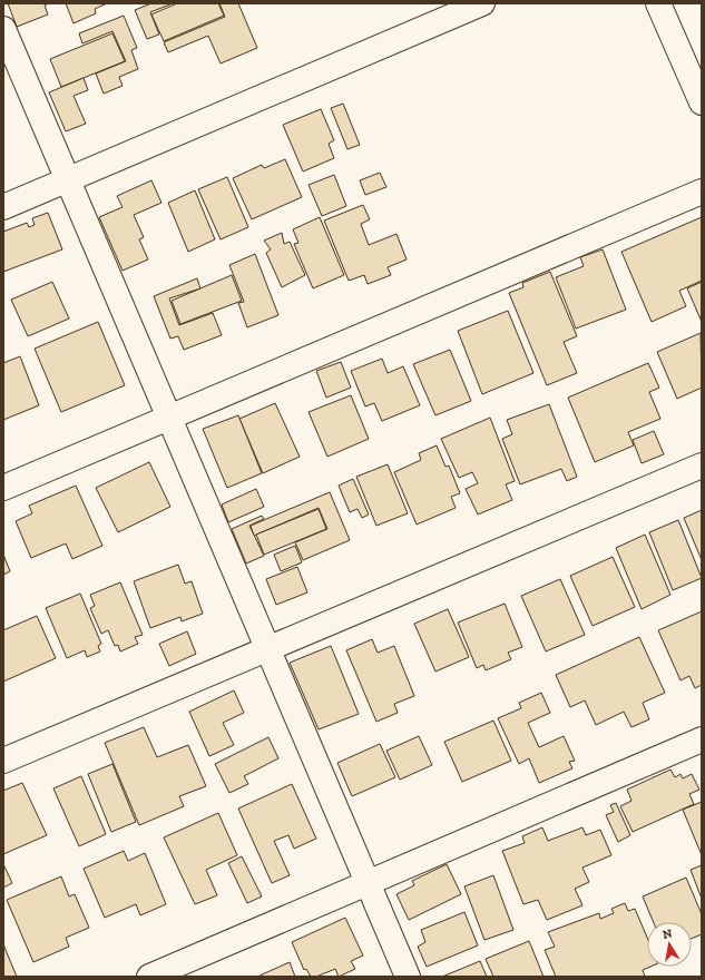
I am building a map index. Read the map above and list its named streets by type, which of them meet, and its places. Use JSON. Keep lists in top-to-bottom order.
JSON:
{
  "north": "top"
}
